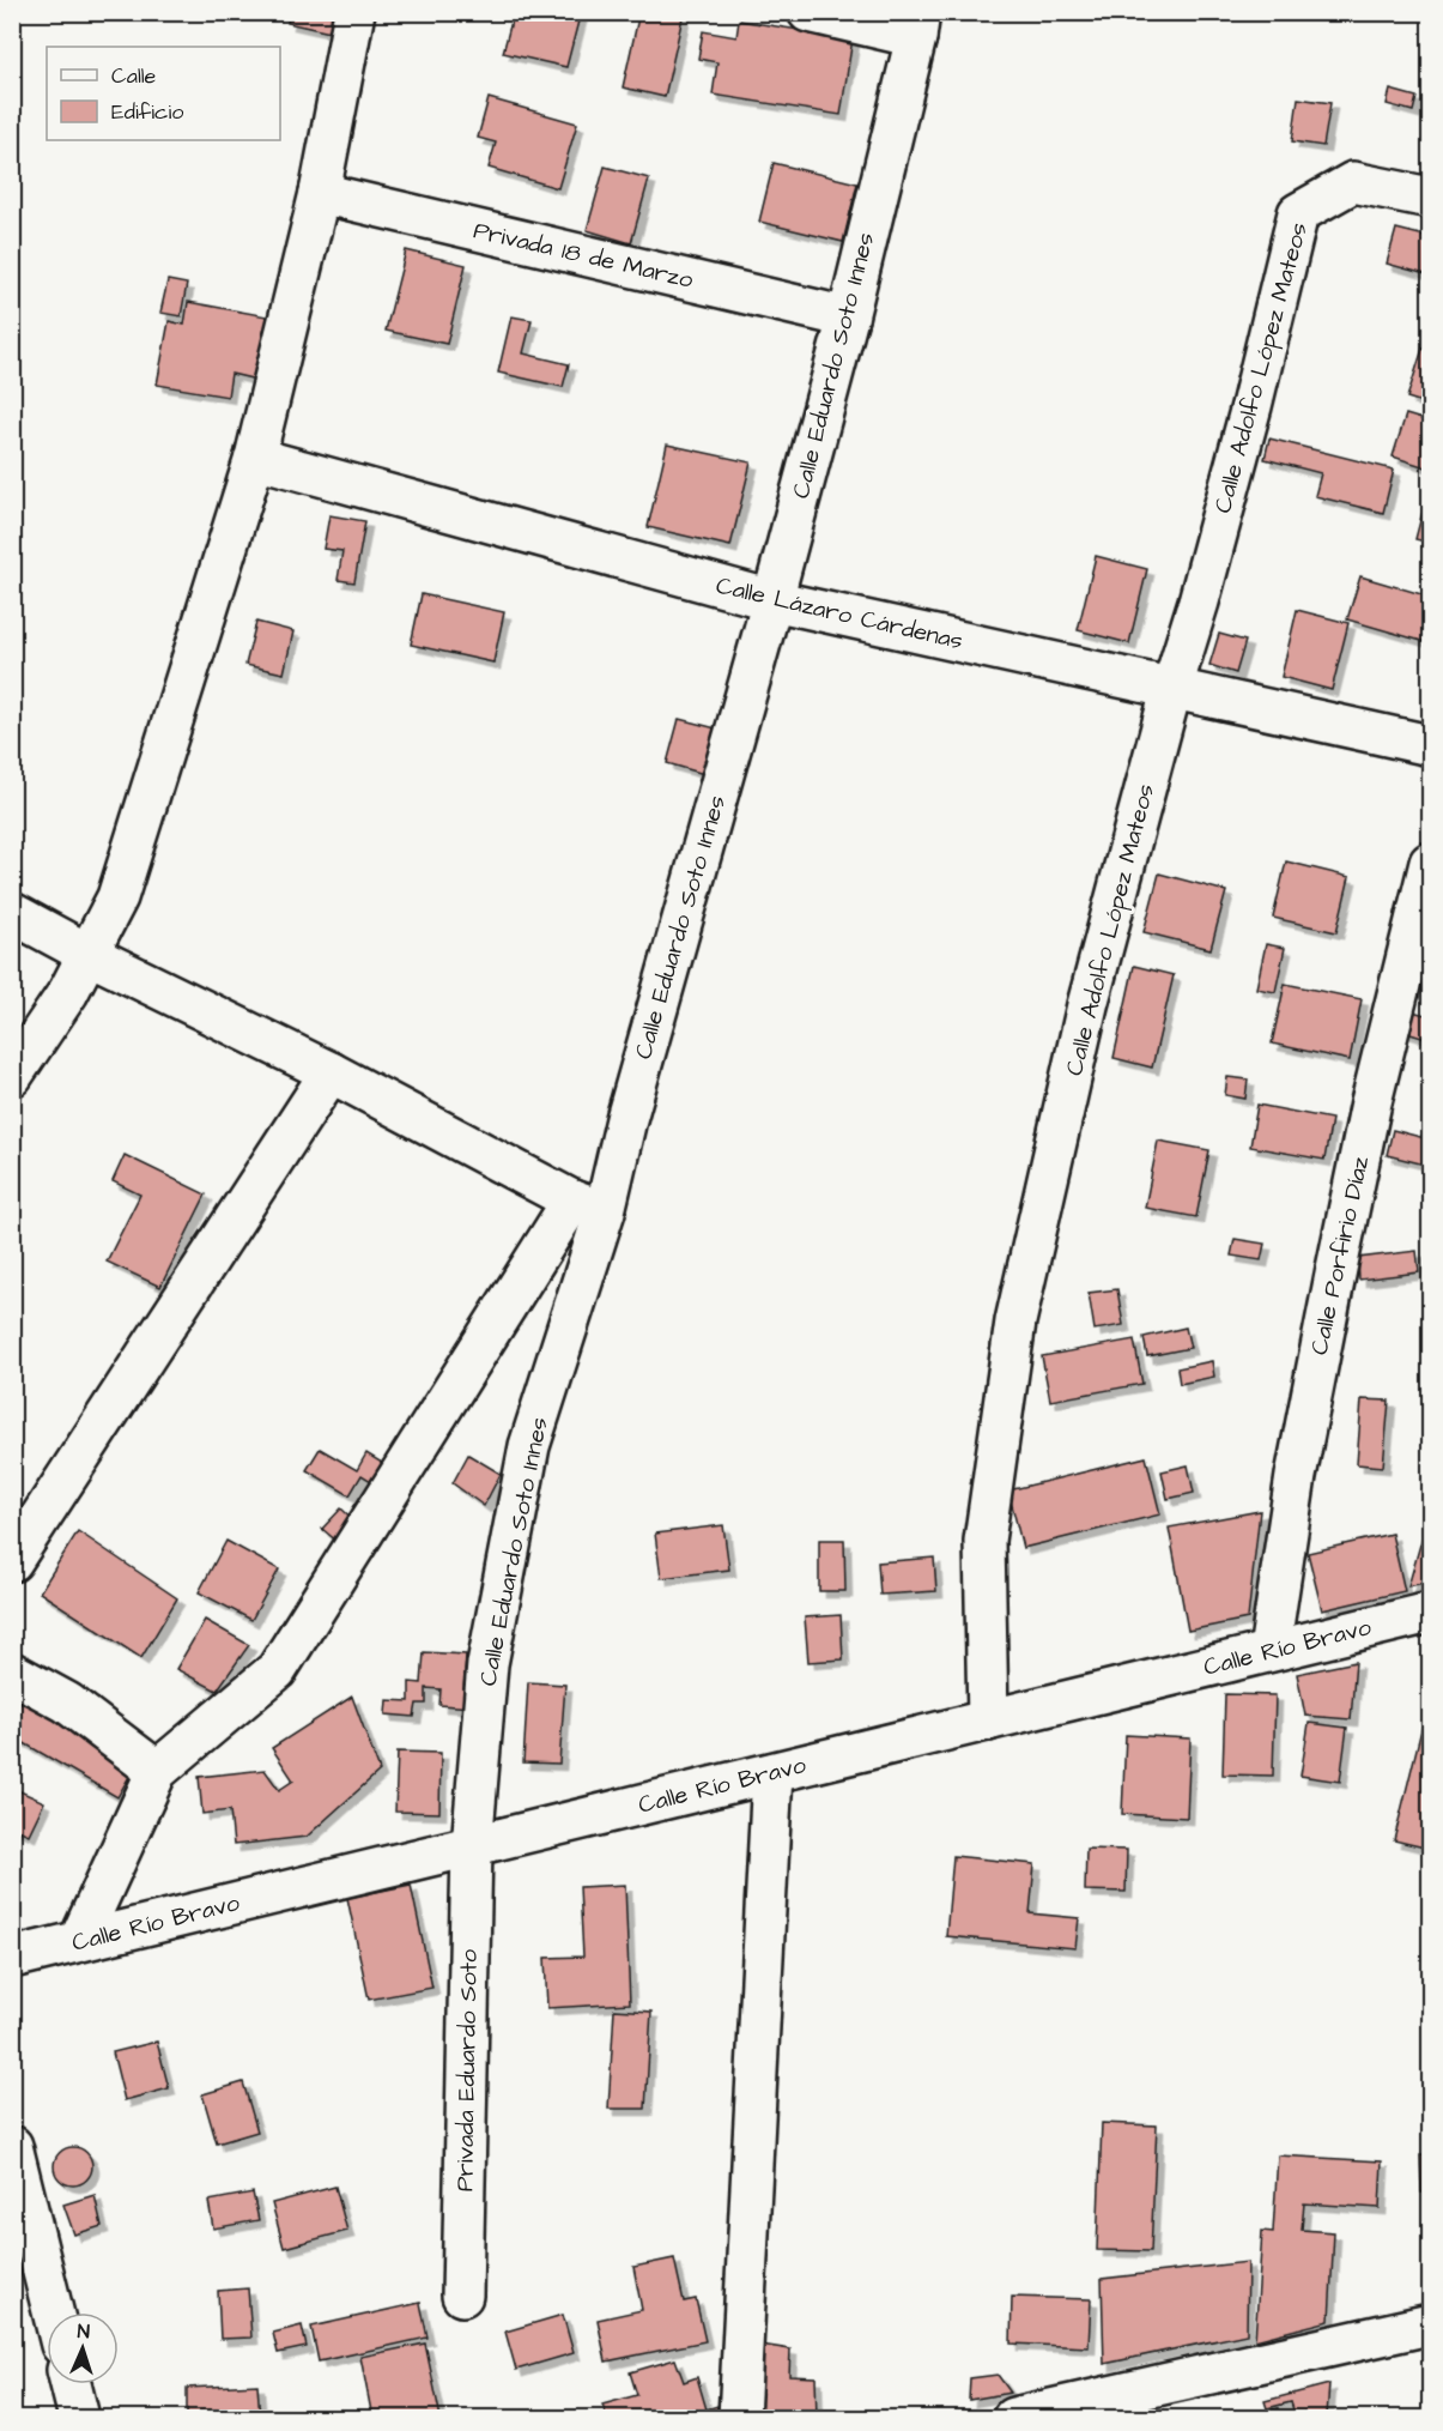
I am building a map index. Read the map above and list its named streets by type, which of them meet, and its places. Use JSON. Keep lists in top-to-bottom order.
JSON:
{
  "streets": {
    "street": [
      "Privada 18 de Marzo",
      "Calle Eduardo Soto Innes",
      "Calle Adolfo López Mateos",
      "Calle Lázaro Cárdenas",
      "Calle Porfirio Díaz",
      "Calle Río Bravo",
      "Privada Eduardo Soto"
    ]
  },
  "crossings": [
    ["Privada 18 de Marzo", "Calle Eduardo Soto Innes"],
    ["Calle Eduardo Soto Innes", "Calle Lázaro Cárdenas"],
    ["Calle Eduardo Soto Innes", "Calle Río Bravo"],
    ["Calle Eduardo Soto Innes", "Privada Eduardo Soto"],
    ["Calle Adolfo López Mateos", "Calle Lázaro Cárdenas"],
    ["Calle Adolfo López Mateos", "Calle Río Bravo"],
    ["Calle Porfirio Díaz", "Calle Río Bravo"],
    ["Calle Río Bravo", "Privada Eduardo Soto"]
  ],
  "legend": ["Calle", "Edificio"],
  "north": "top"
}
